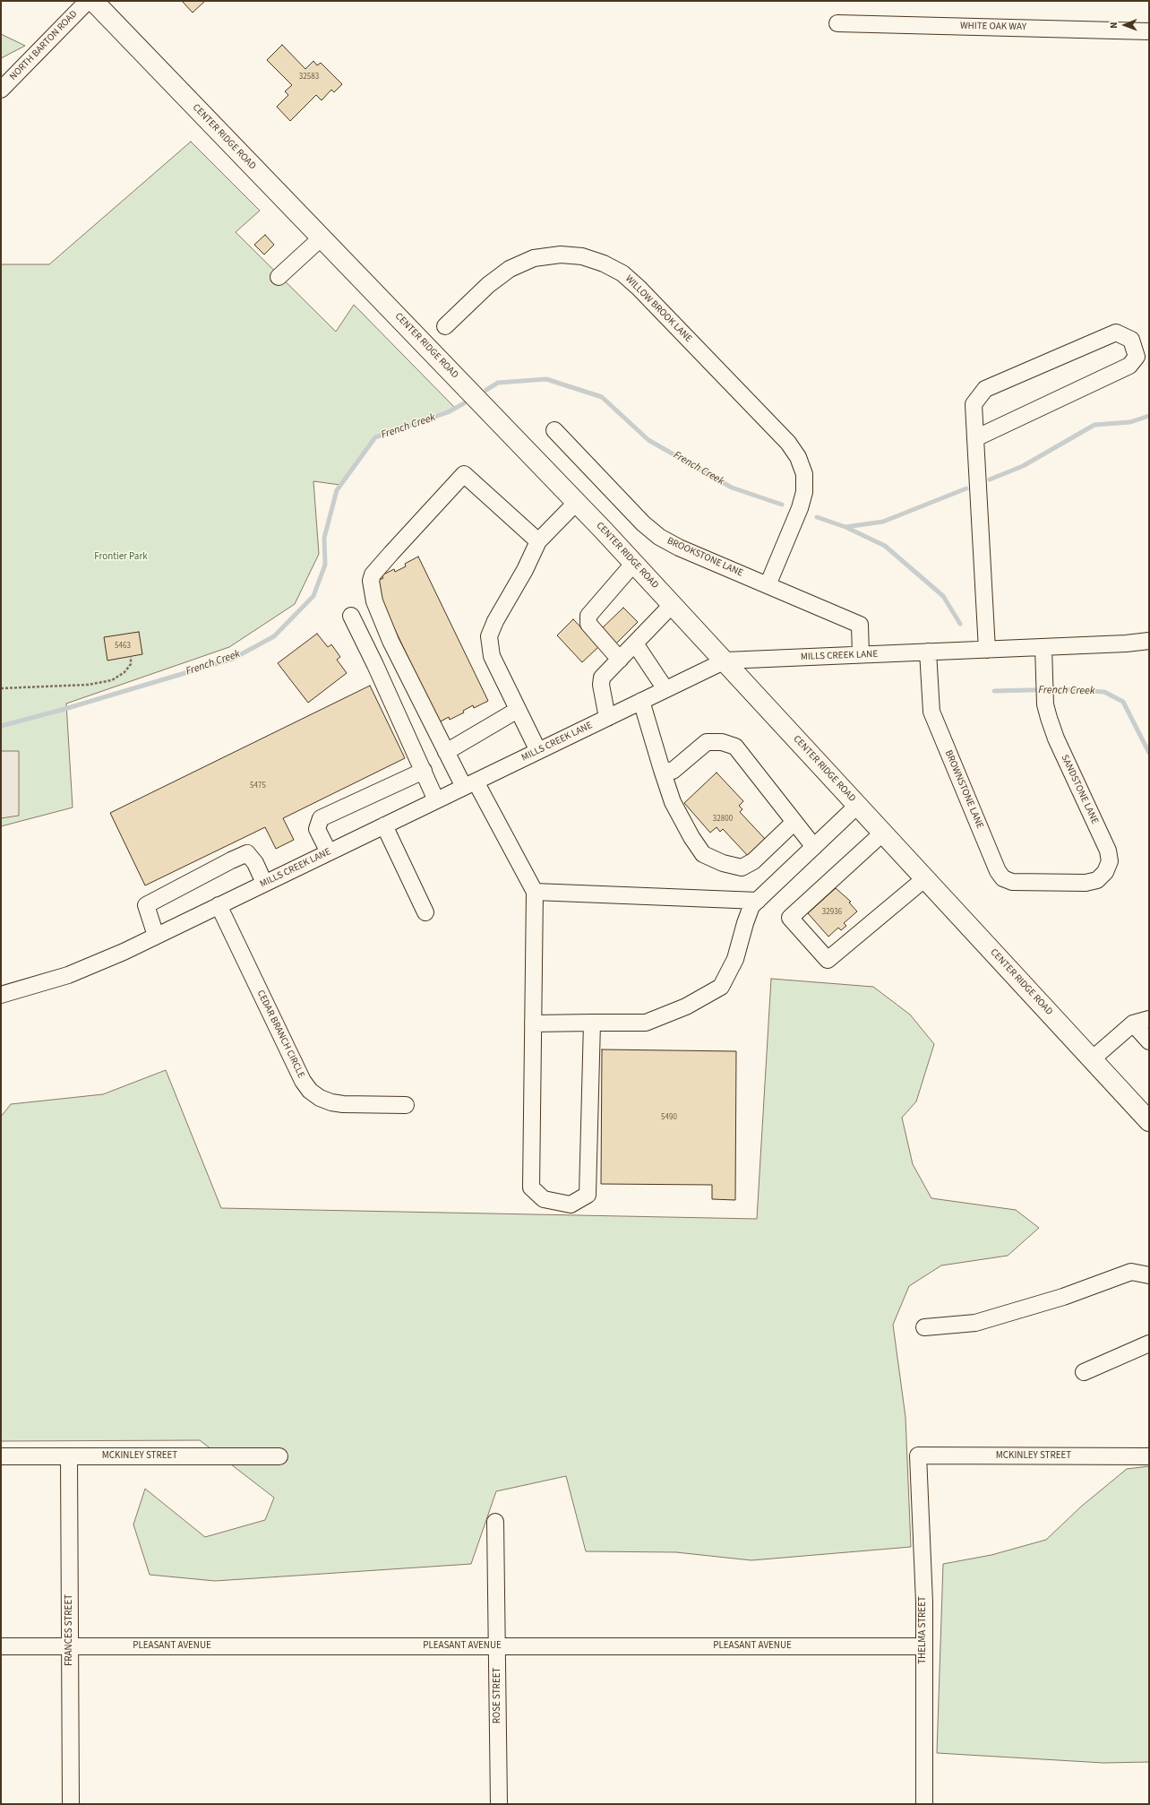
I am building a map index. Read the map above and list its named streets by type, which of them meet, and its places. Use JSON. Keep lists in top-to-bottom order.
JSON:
{
  "streets": {
    "main road": ["CENTER RIDGE ROAD"],
    "street": [
      "WHITE OAK WAY",
      "NORTH BARTON ROAD",
      "WILLOW BROOK LANE",
      "BROOKSTONE LANE",
      "MILLS CREEK LANE",
      "BROWNSTONE LANE",
      "SANDSTONE LANE",
      "CEDAR BRANCH CIRCLE",
      "MCKINLEY STREET",
      "FRANCES STREET",
      "THELMA STREET",
      "PLEASANT AVENUE",
      "ROSE STREET"
    ]
  },
  "crossings": [
    ["CENTER RIDGE ROAD", "MILLS CREEK LANE"],
    ["WILLOW BROOK LANE", "BROOKSTONE LANE"],
    ["BROOKSTONE LANE", "MILLS CREEK LANE"],
    ["MILLS CREEK LANE", "BROWNSTONE LANE"],
    ["MILLS CREEK LANE", "SANDSTONE LANE"],
    ["MILLS CREEK LANE", "CEDAR BRANCH CIRCLE"],
    ["BROWNSTONE LANE", "SANDSTONE LANE"],
    ["MCKINLEY STREET", "FRANCES STREET"],
    ["MCKINLEY STREET", "THELMA STREET"],
    ["FRANCES STREET", "PLEASANT AVENUE"],
    ["THELMA STREET", "PLEASANT AVENUE"],
    ["PLEASANT AVENUE", "ROSE STREET"]
  ],
  "water": ["French Creek"],
  "parks": ["Frontier Park"],
  "house_numbers": [
    "32583",
    "5463",
    "5475",
    "32800",
    "32936",
    "5490"
  ],
  "north": "left"
}
